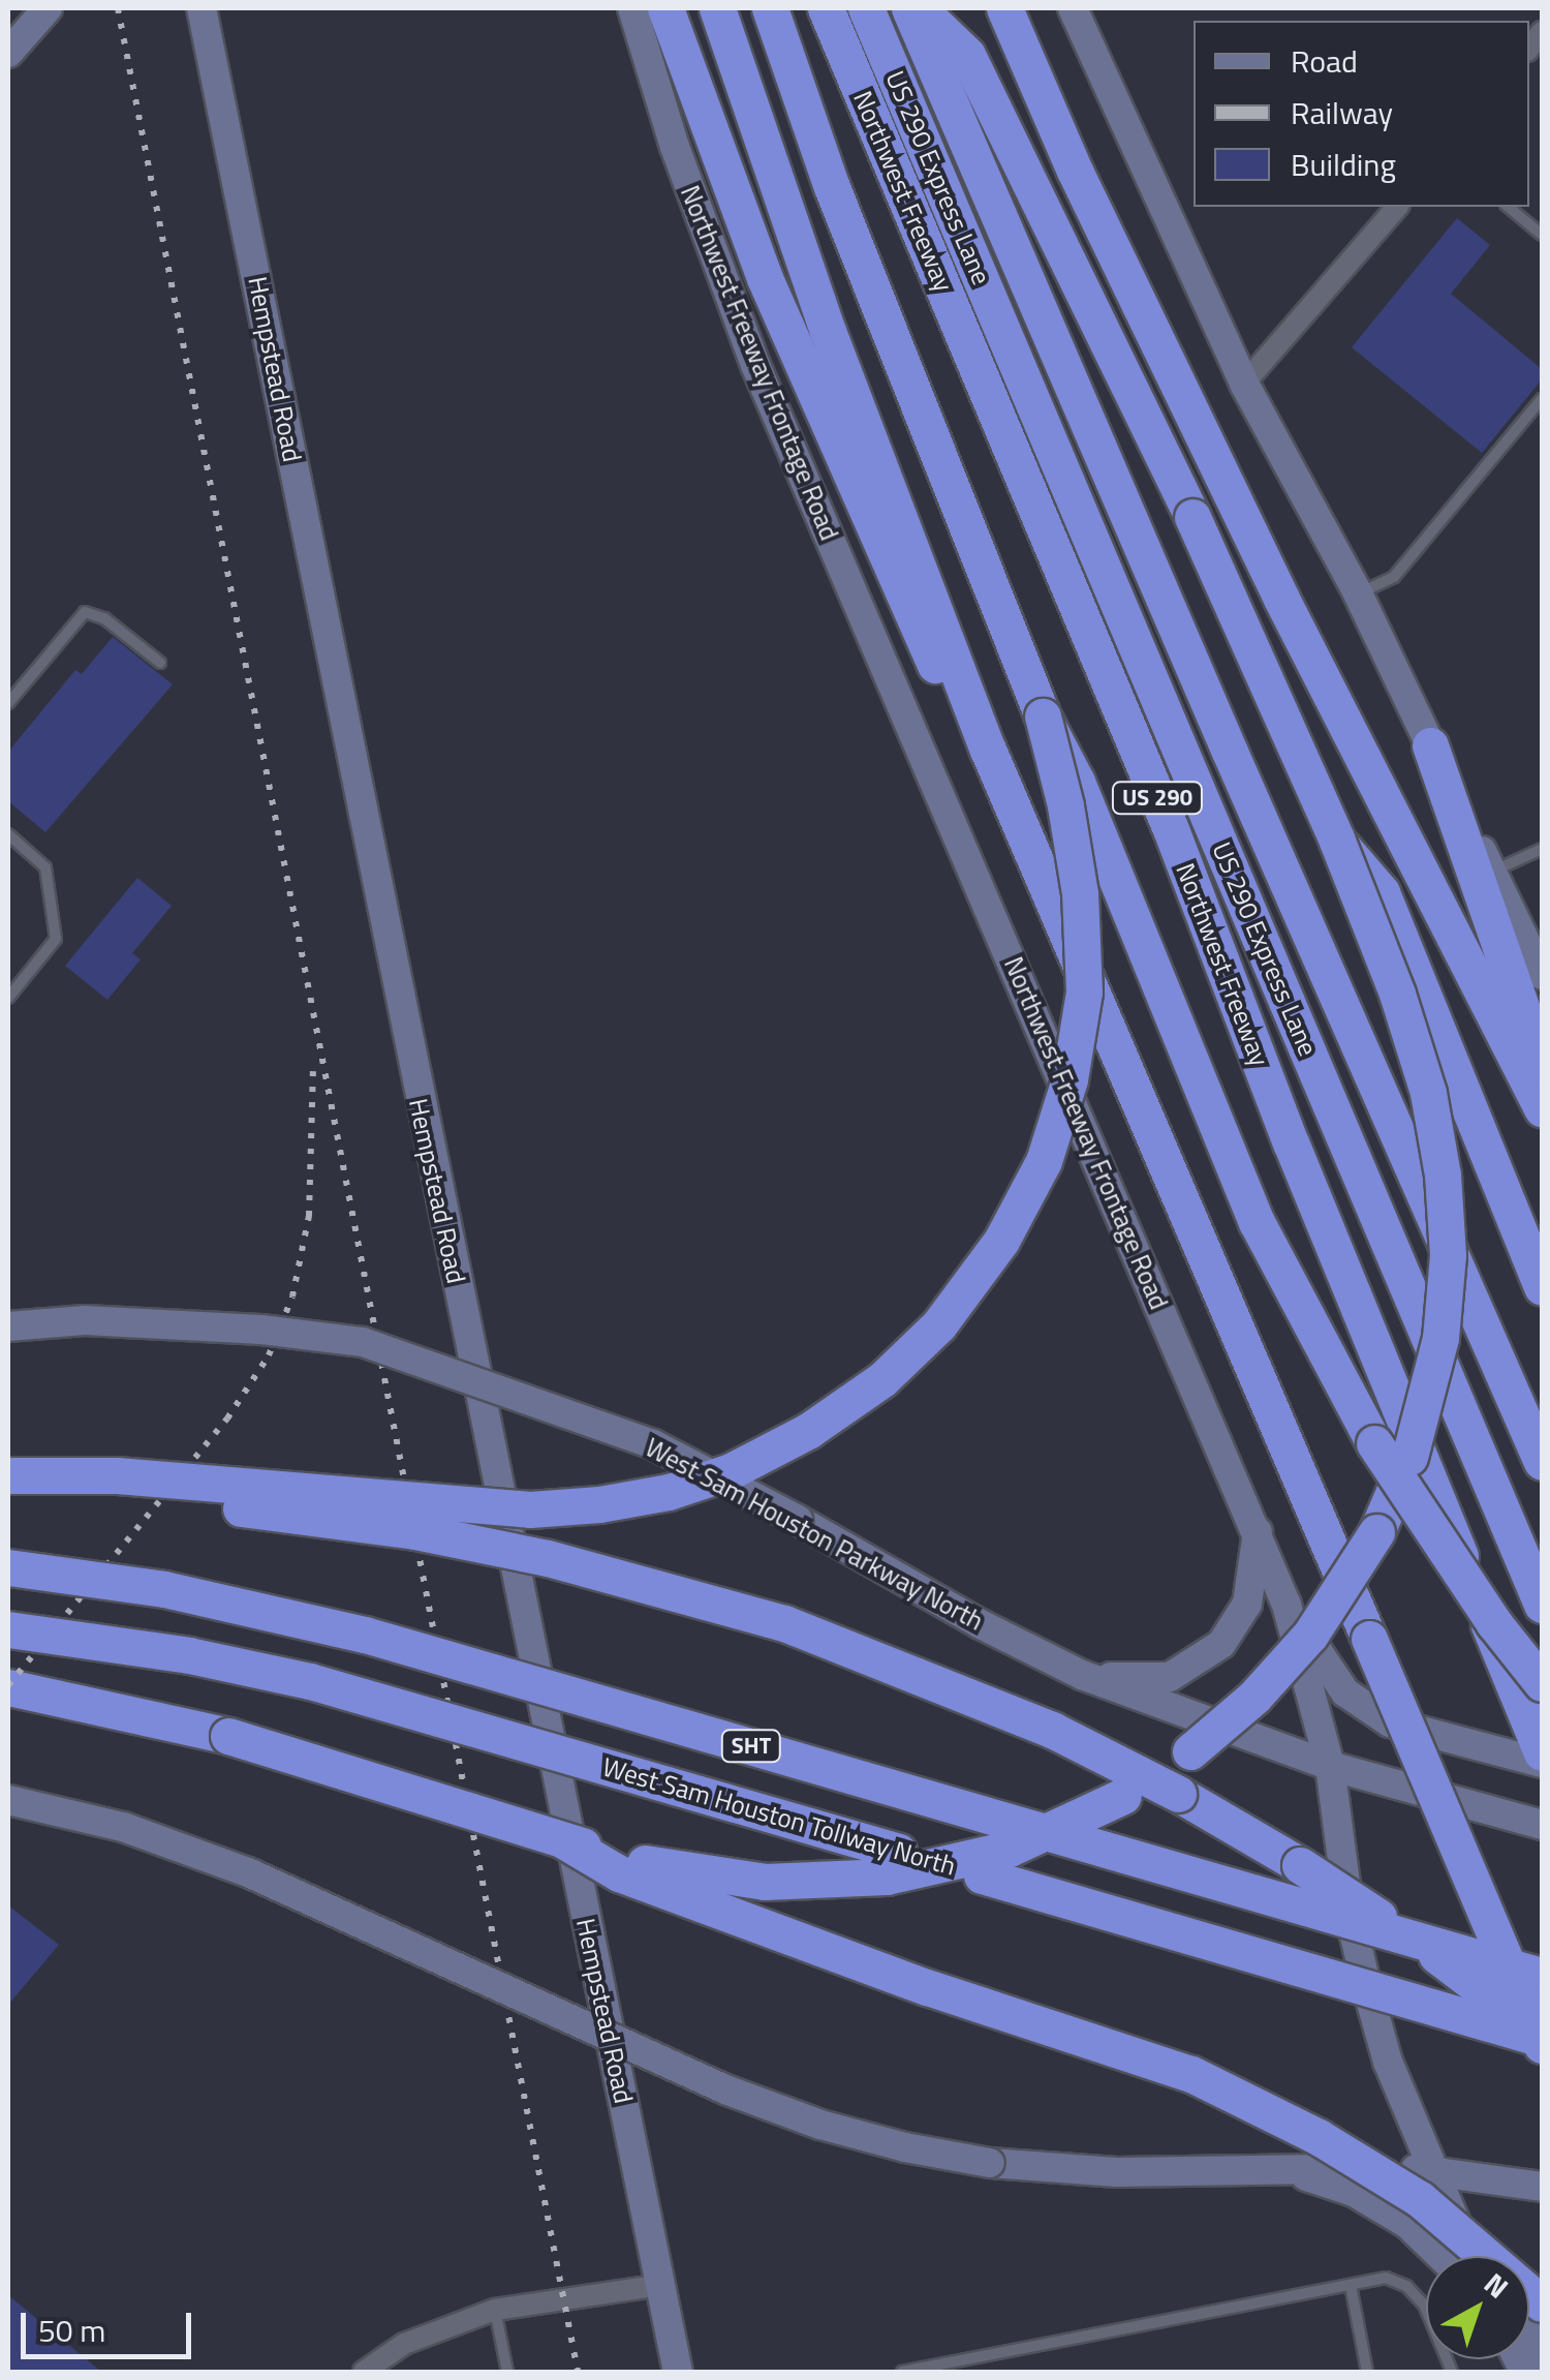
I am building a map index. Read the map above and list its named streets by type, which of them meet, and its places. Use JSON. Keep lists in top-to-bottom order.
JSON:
{
  "streets": {
    "highway": [
      "US 290 Express Lane",
      "Northwest Freeway",
      "US 290",
      "SHT",
      "West Sam Houston Tollway North"
    ],
    "main road": ["Northwest Freeway Frontage Road", "Hempstead Road", "West Sam Houston Parkway North"]
  },
  "crossings": [
    ["Northwest Freeway Frontage Road", "West Sam Houston Parkway North"]
  ],
  "legend": ["Road", "Railway", "Building"],
  "scale_bar": "50 m",
  "north": "top right"
}
